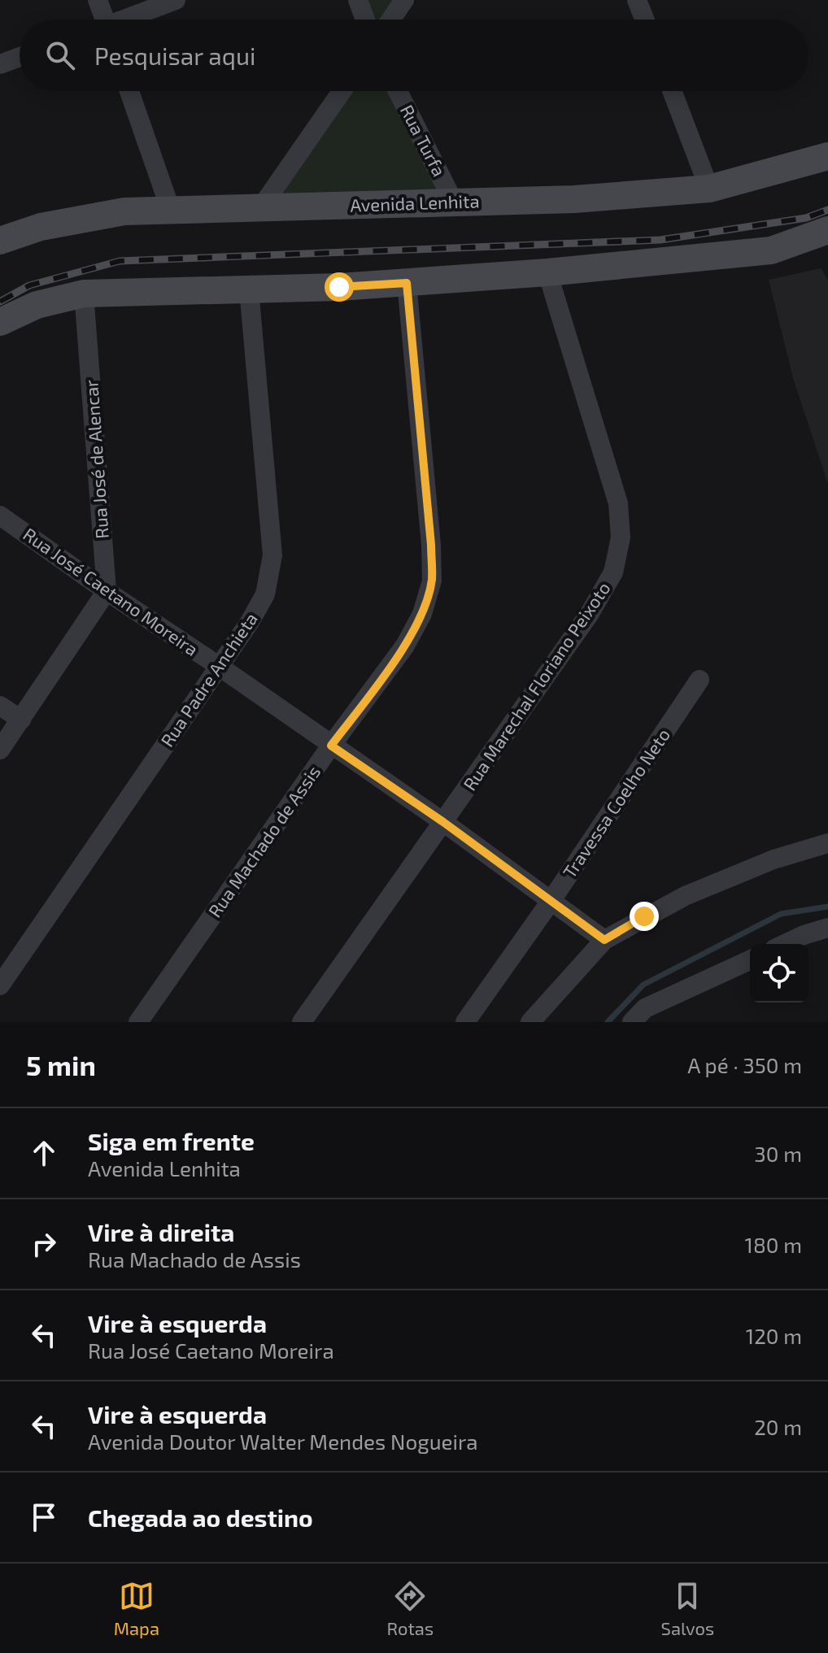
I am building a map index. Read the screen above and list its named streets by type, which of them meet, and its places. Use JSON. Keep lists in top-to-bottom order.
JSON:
{
  "streets": {
    "street": [
      "Rua Turfa",
      "Avenida Lenhita",
      "Rua José de Alencar",
      "Rua José Caetano Moreira",
      "Rua Padre Anchieta",
      "Rua Marechal Floriano Peixoto",
      "Travessa Coelho Neto",
      "Rua Machado de Assis"
    ]
  },
  "crossings": [
    ["Rua Turfa", "Avenida Lenhita"],
    ["Rua José de Alencar", "Rua José Caetano Moreira"],
    ["Rua José Caetano Moreira", "Rua Padre Anchieta"],
    ["Rua José Caetano Moreira", "Rua Marechal Floriano Peixoto"],
    ["Rua José Caetano Moreira", "Travessa Coelho Neto"],
    ["Rua José Caetano Moreira", "Rua Machado de Assis"]
  ],
  "page": {
    "search": "Pesquisar aqui",
    "heading": ["5 min", "A pé · 350 m"],
    "list": [
      ["Siga em frente", "Avenida Lenhita", "30 m"],
      ["Vire à direita", "Rua Machado de Assis", "180 m"],
      ["Vire à esquerda", "Rua José Caetano Moreira", "120 m"],
      ["Vire à esquerda", "Avenida Doutor Walter Mendes Nogueira", "20 m"],
      "Chegada ao destino"
    ],
    "nav": ["Mapa", "Rotas", "Salvos"]
  }
}
